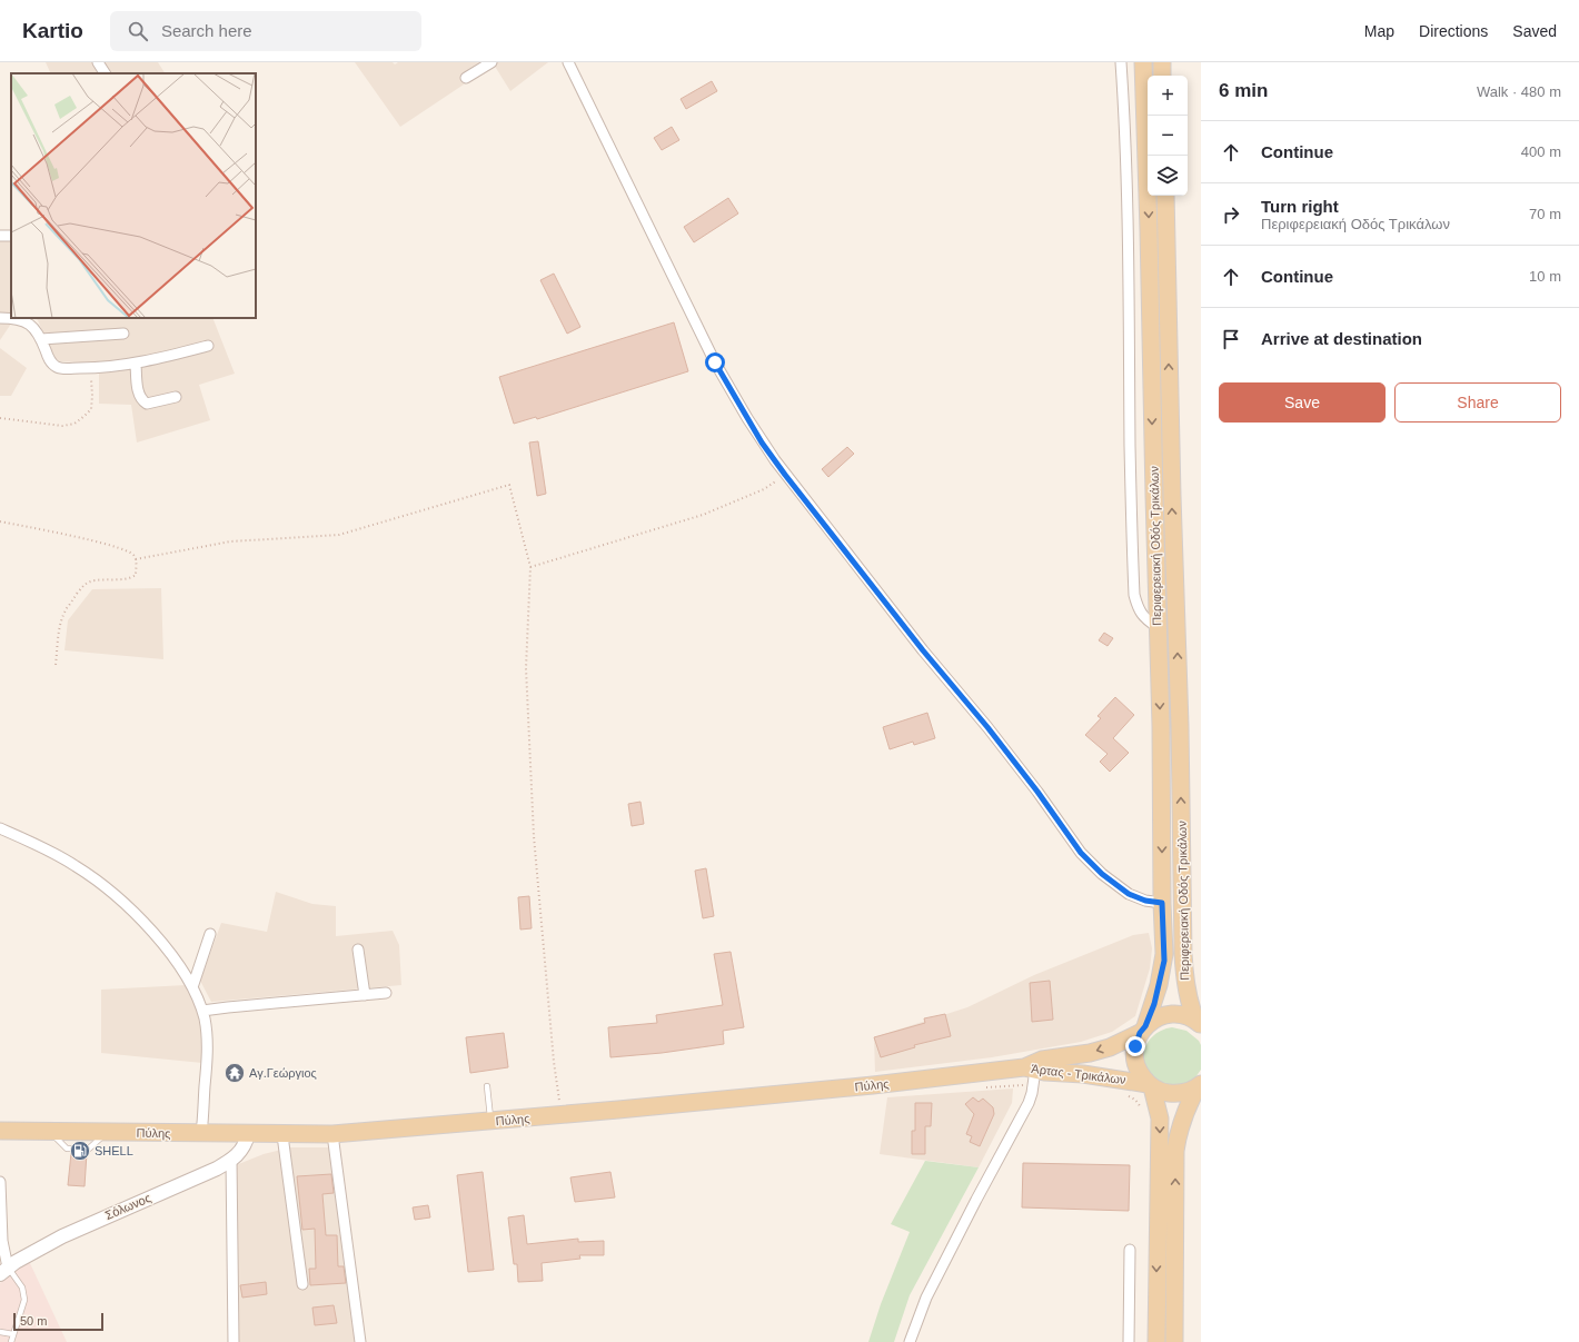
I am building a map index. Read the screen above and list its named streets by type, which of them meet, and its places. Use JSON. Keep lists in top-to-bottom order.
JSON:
{
  "streets": {
    "main road": ["Περιφερειακή Οδός Τρικάλων", "Άρτας - Τρικάλων", "Πύλης"],
    "street": ["Σόλωνος"]
  },
  "crossings": [
    ["Περιφερειακή Οδός Τρικάλων", "Άρτας - Τρικάλων"],
    ["Άρτας - Τρικάλων", "Πύλης"],
    ["Πύλης", "Σόλωνος"]
  ],
  "places": {
    "temple": ["Αγ.Γεώργιος"],
    "fuel station": ["SHELL"]
  },
  "scale_bar": "50 m",
  "page": {
    "header": "Kartio",
    "search": "Search here",
    "nav": ["Map", "Directions", "Saved"],
    "heading": ["6 min", "Walk · 480 m"],
    "map_buttons": ["+", "−"],
    "list": [
      ["Continue", "400 m"],
      ["Turn right", "Περιφερειακή Οδός Τρικάλων", "70 m"],
      ["Continue", "10 m"],
      "Arrive at destination"
    ],
    "buttons": ["Save", "Share"],
    "scale": "50 m"
  }
}
